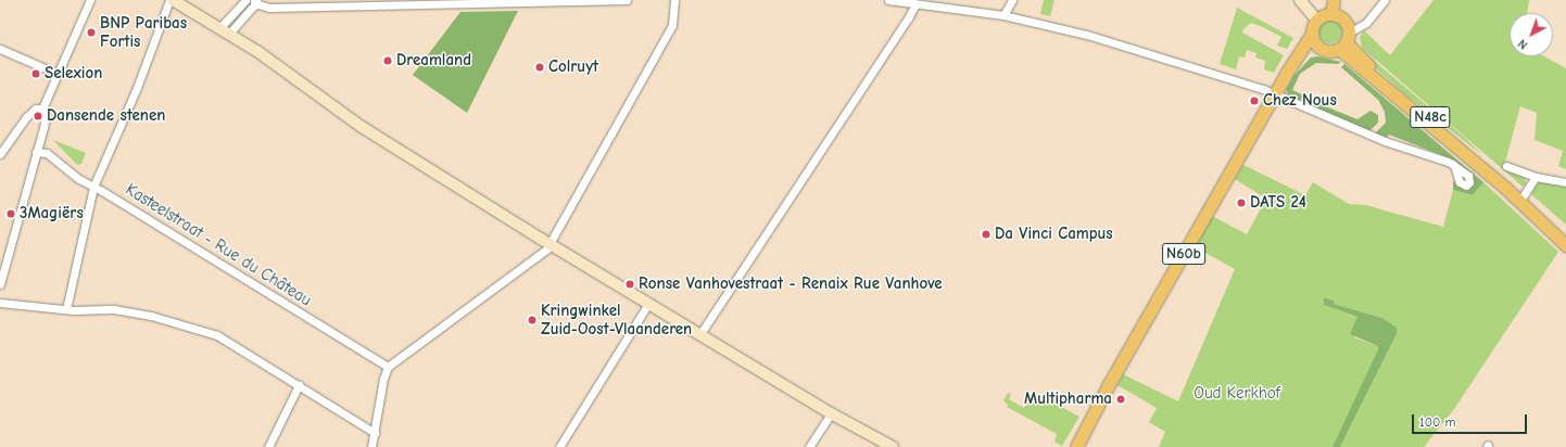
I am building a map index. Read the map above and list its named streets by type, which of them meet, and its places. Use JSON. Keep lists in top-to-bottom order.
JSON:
{
  "streets": {
    "main road": ["N48c", "N60b"],
    "street": ["Kasteelstraat - Rue du Château"]
  },
  "crossings": [
    ["N48c", "N60b"]
  ],
  "parks": ["Oud Kerkhof"],
  "places": [
    "BNP Paribas Fortis",
    "Dreamland",
    "Colruyt",
    "Selexion",
    "Chez Nous",
    "Dansende stenen",
    "DATS 24",
    "3Magiërs",
    "Da Vinci Campus",
    "Ronse Vanhovestraat - Renaix Rue Vanhove",
    "Kringwinkel Zuid-Oost-Vlaanderen",
    "Multipharma"
  ],
  "scale_bar": "100 m",
  "north": "bottom left"
}
